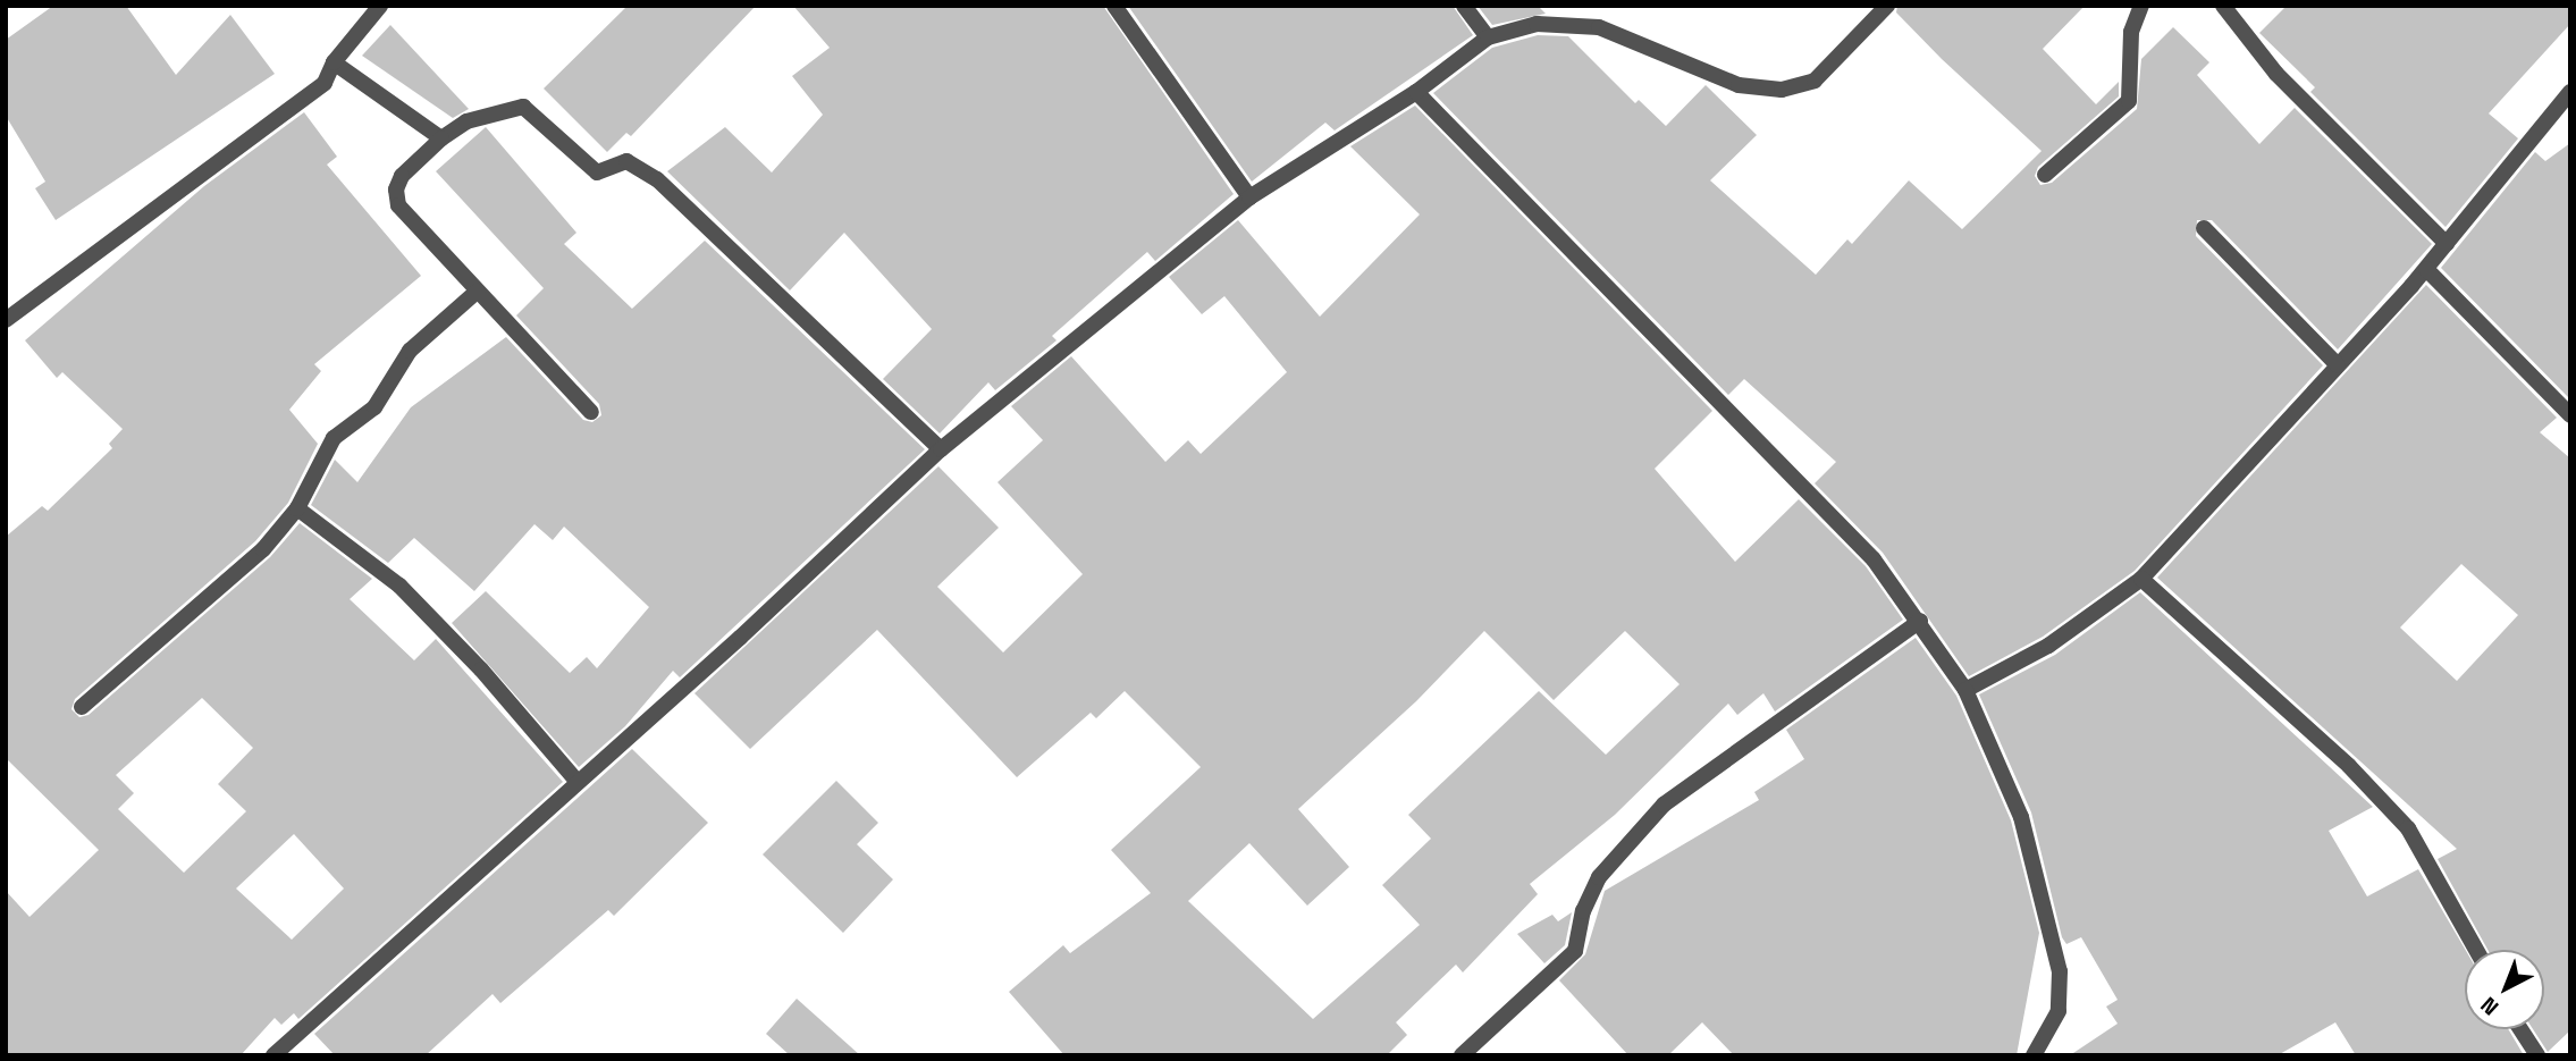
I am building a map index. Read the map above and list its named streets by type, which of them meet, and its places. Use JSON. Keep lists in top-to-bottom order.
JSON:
{
  "north": "bottom left"
}
